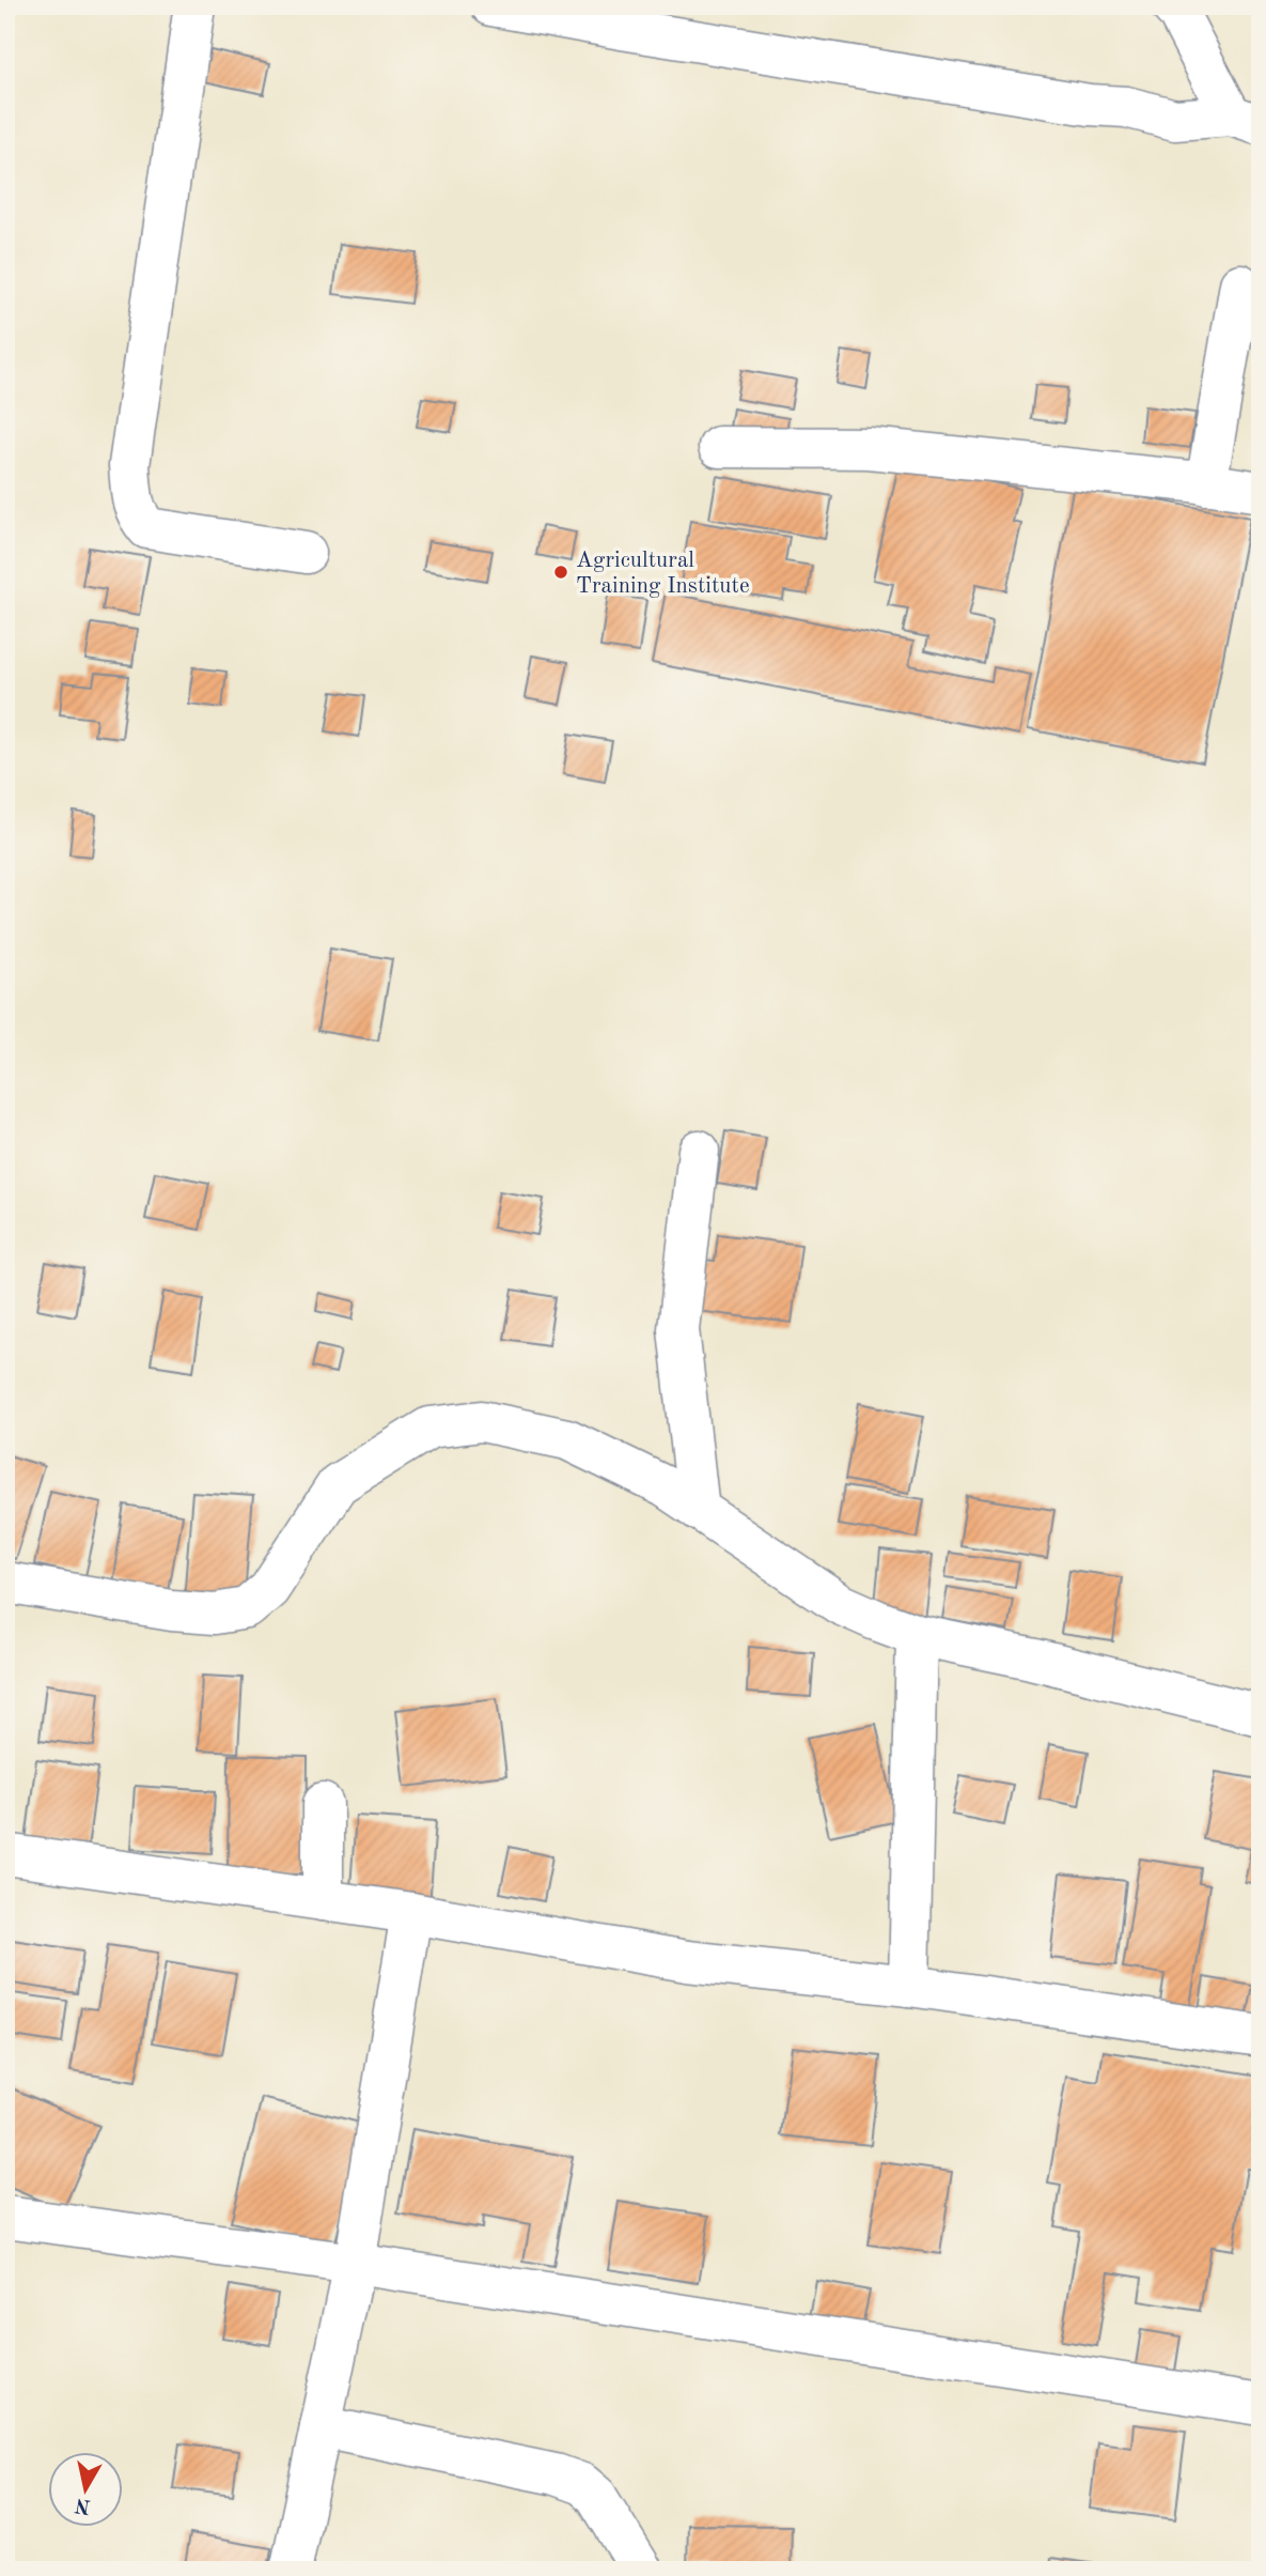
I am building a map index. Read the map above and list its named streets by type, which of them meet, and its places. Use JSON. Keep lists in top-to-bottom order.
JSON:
{
  "places": ["Agricultural Training Institute"],
  "north": "bottom"
}
